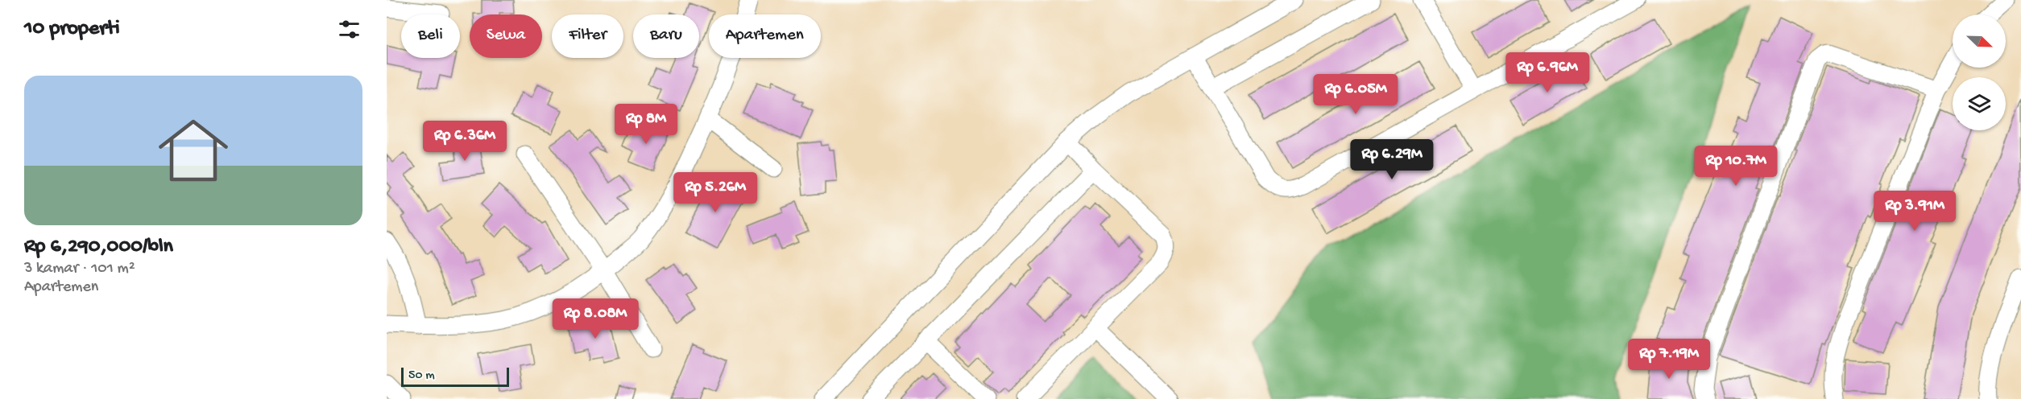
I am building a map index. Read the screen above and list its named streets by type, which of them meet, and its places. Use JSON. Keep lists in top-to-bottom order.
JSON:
{
  "scale_bar": "50 m",
  "north": "bottom right",
  "page": {
    "heading": "10 properti",
    "chip": [
      "Beli",
      "Sewa",
      "Filter",
      "Baru",
      "Apartemen"
    ],
    "price": [
      "Rp 6.96M",
      "Rp 6.05M",
      "Rp 8M",
      "Rp 6.36M",
      "Rp 6.29M",
      "Rp 10.7M",
      "Rp 5.26M",
      "Rp 3.91M",
      "Rp 8.08M",
      "Rp 7.19M"
    ],
    "list": [
      {
        "name": "Rp 6,290,000/bln",
        "note": "3 kamar · 101 m² · Apartemen"
      }
    ],
    "scale": "50 m"
  }
}
